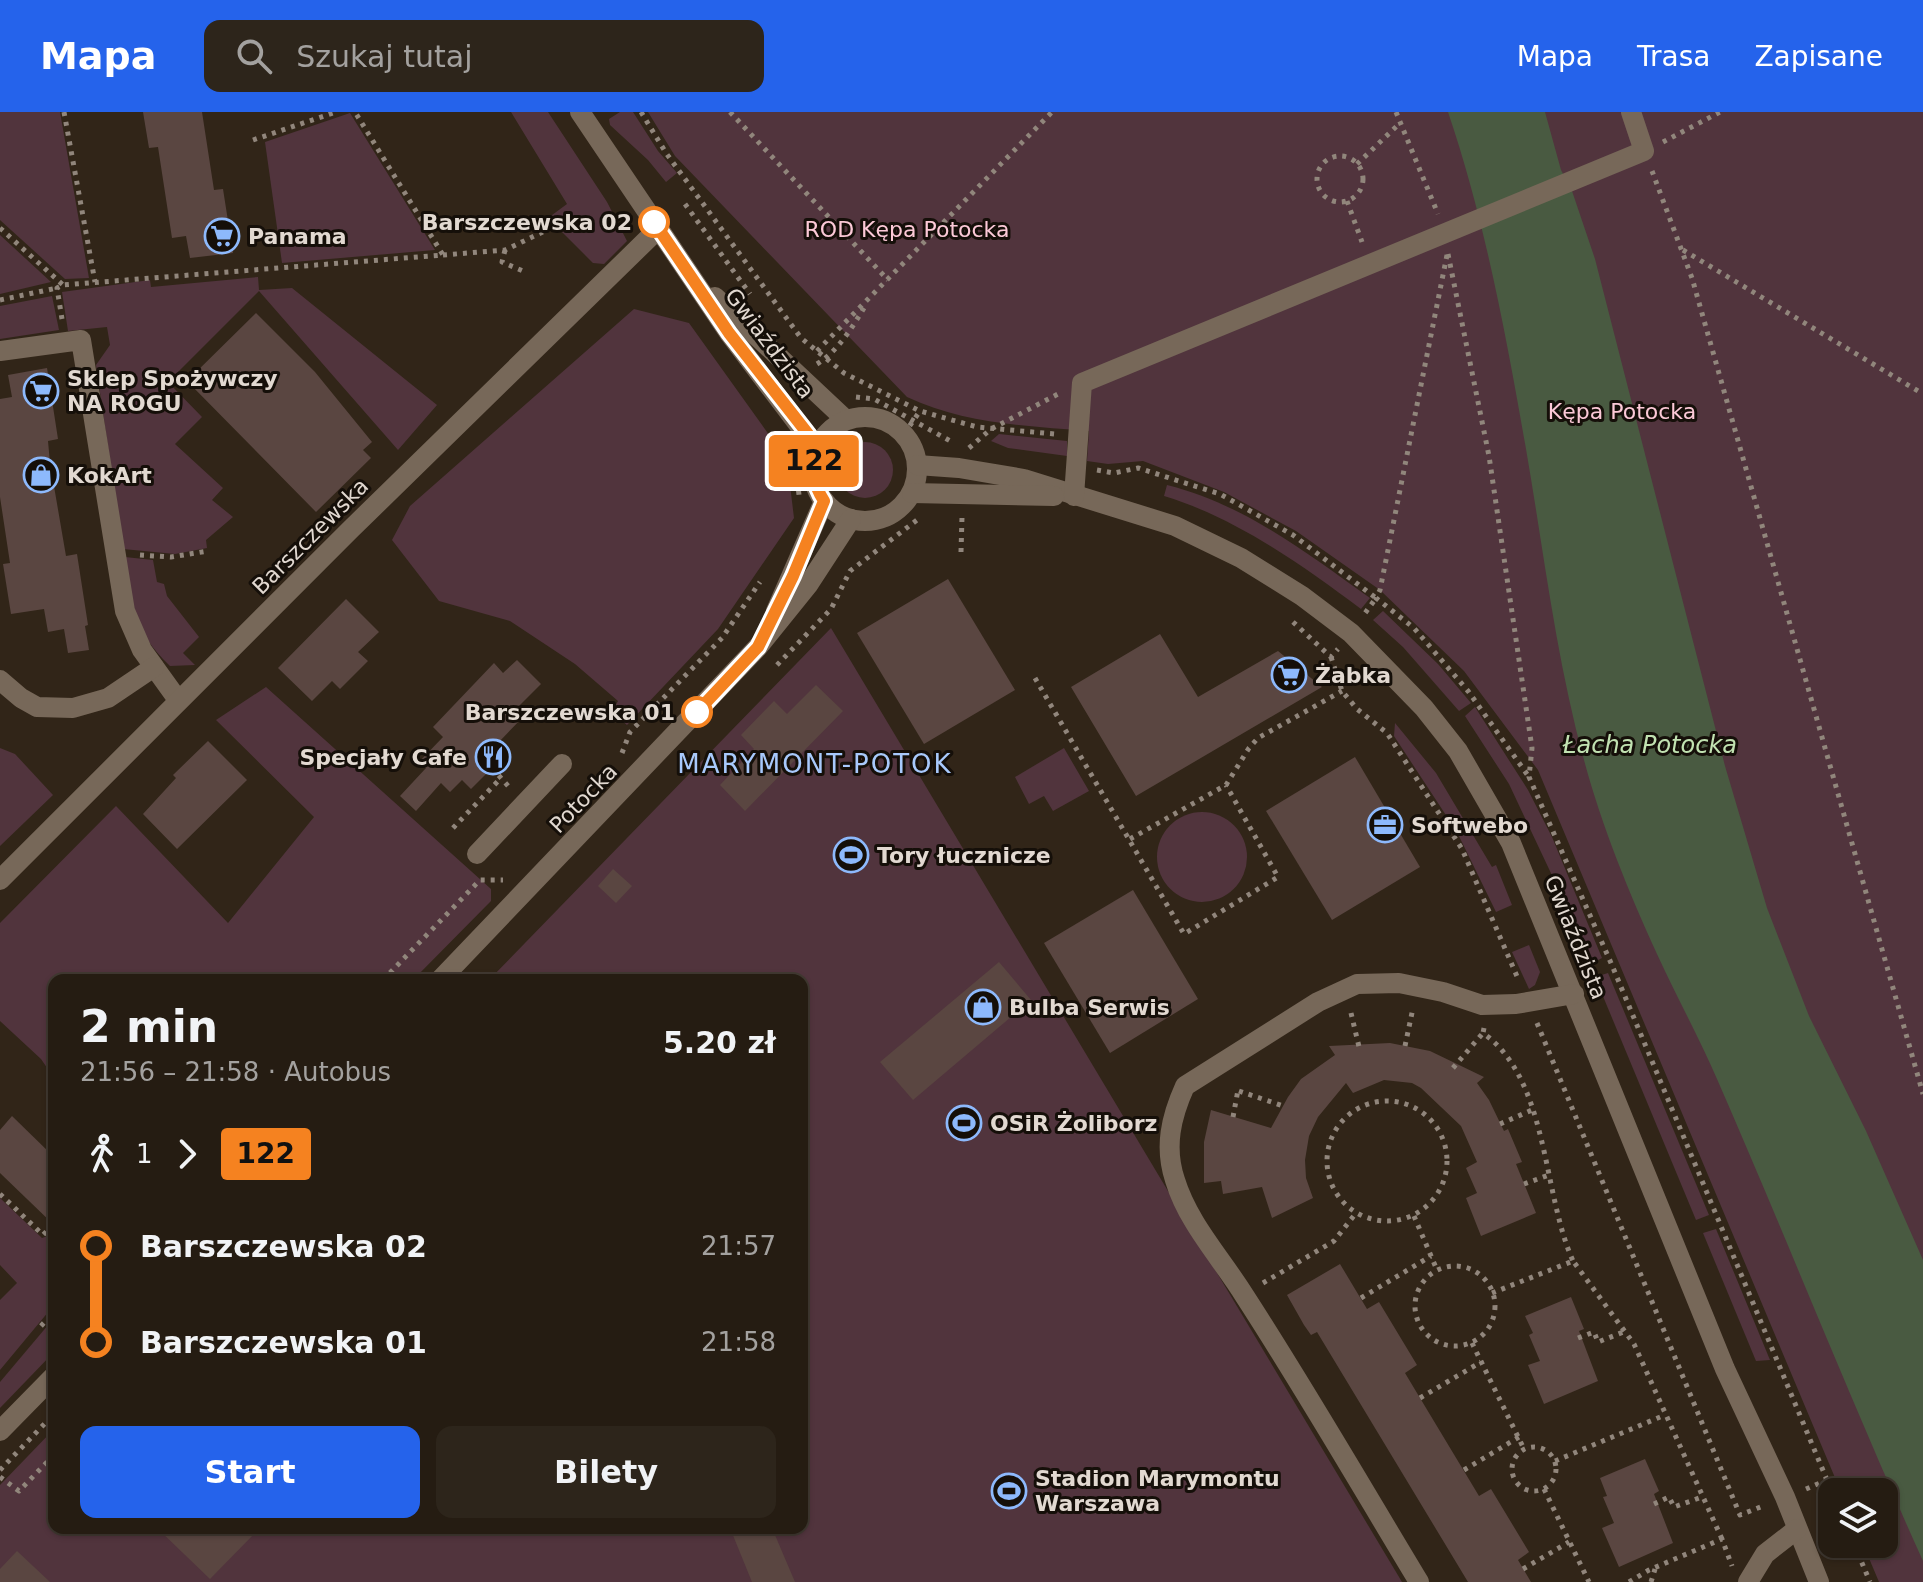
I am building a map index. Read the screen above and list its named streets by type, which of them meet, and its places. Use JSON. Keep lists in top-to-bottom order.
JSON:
{
  "streets": {
    "street": ["Gwiaździsta", "Barszczewska", "Potocka"]
  },
  "crossings": [
    ["Gwiaździsta", "Barszczewska"],
    ["Gwiaździsta", "Potocka"]
  ],
  "districts": ["MARYMONT-POTOK"],
  "water": ["Łacha Potocka"],
  "parks": ["ROD Kępa Potocka", "Kępa Potocka"],
  "places": {
    "other": ["Barszczewska 02", "Barszczewska 01"],
    "supermarket": ["Panama", "Sklep Spożywczy NA ROGU", "Żabka"],
    "shop": ["KokArt", "Bulba Serwis"],
    "restaurant": ["Specjały Cafe"],
    "office": ["Softwebo"],
    "sports": ["Tory łucznicze", "OSiR Żoliborz", "Stadion Marymontu Warszawa"]
  },
  "lines": ["bus line 122"],
  "page": {
    "header": "Mapa",
    "search": "Szukaj tutaj",
    "nav": ["Mapa", "Trasa", "Zapisane"],
    "on_map": "122",
    "heading": ["2 min", "21:56 – 21:58 · Autobus", "5.20 zł"],
    "legs": ["1", "122"],
    "list": [
      {
        "name": "Barszczewska 02",
        "value": "21:57"
      },
      {
        "name": "Barszczewska 01",
        "value": "21:58"
      }
    ],
    "buttons": ["Start", "Bilety"]
  }
}
